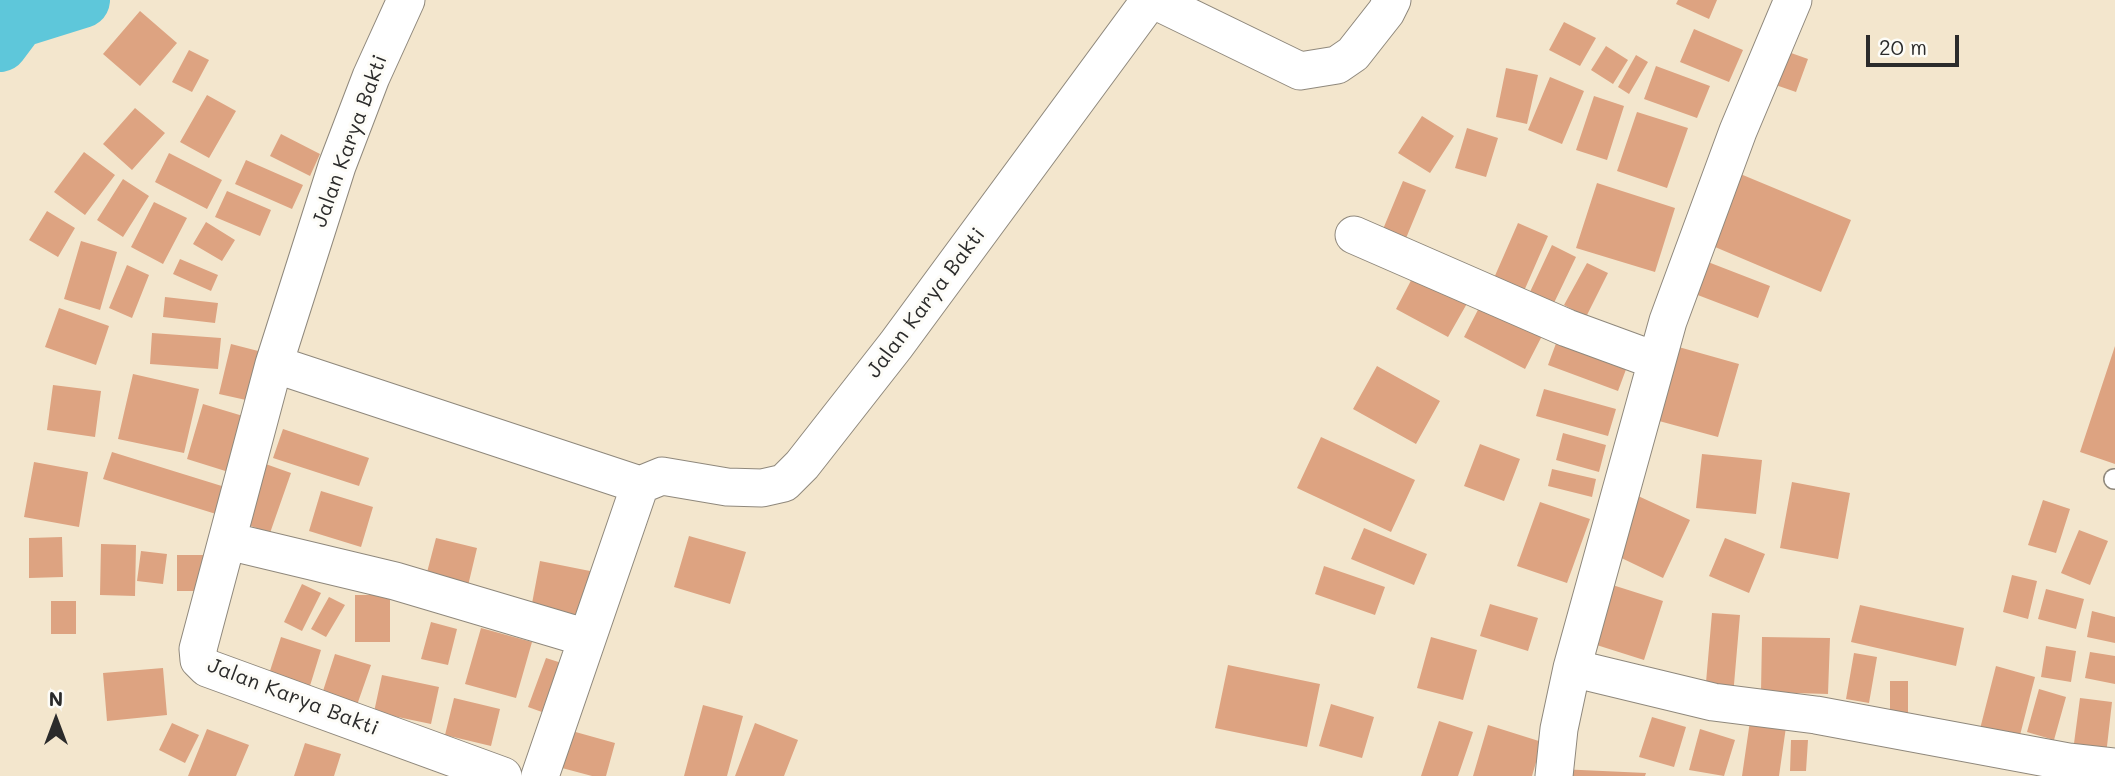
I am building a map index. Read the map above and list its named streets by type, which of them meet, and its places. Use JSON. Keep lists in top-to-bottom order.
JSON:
{
  "streets": {
    "street": ["Jalan Karya Bakti"]
  },
  "scale_bar": "20 m",
  "north": "top"
}
